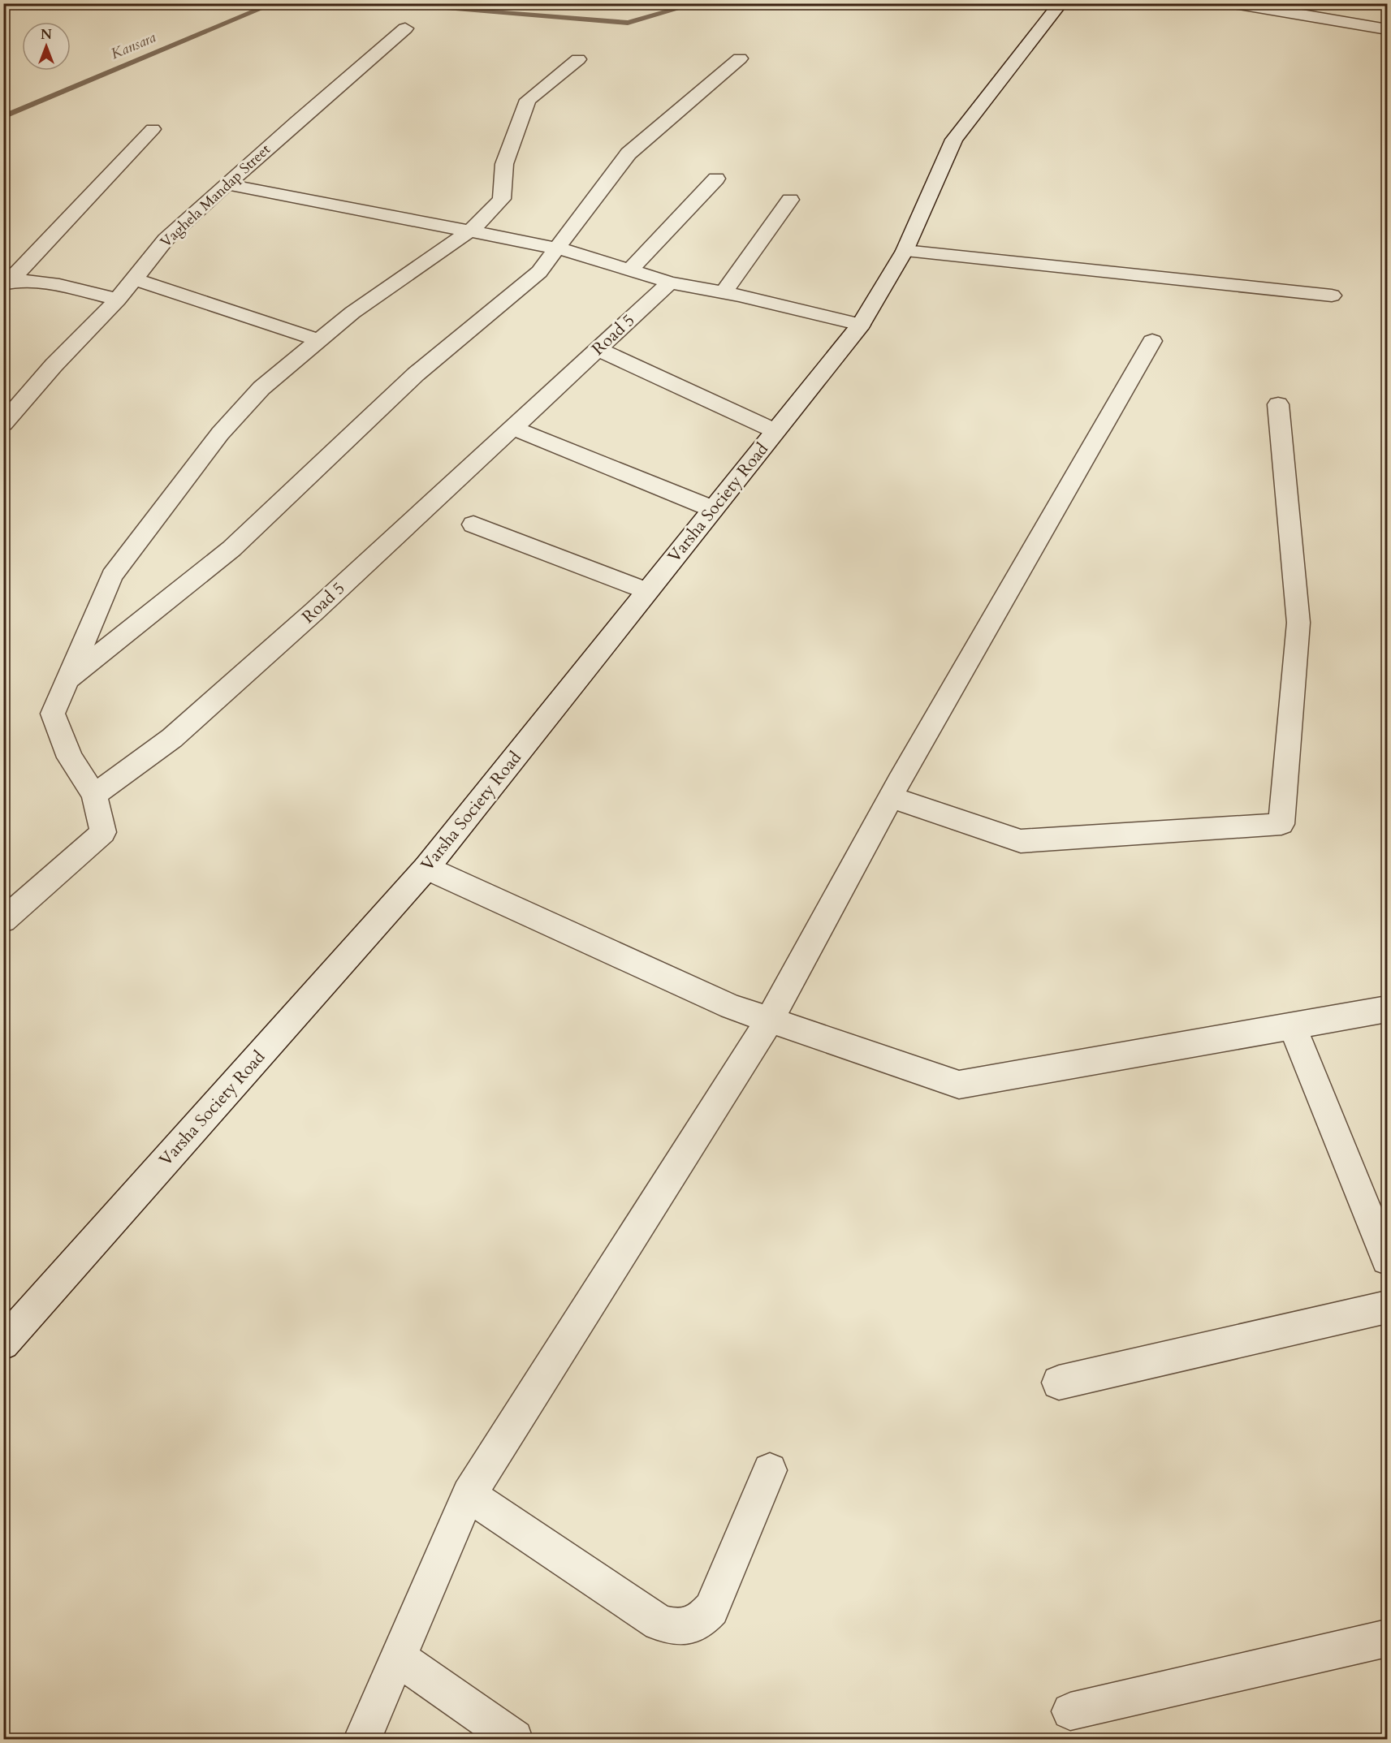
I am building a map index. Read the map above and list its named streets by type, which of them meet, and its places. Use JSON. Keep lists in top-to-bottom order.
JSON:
{
  "streets": {
    "street": ["Vaghela Mandap Street", "Road 5", "Varsha Society Road"]
  },
  "water": ["Kansara"],
  "north": "top"
}
